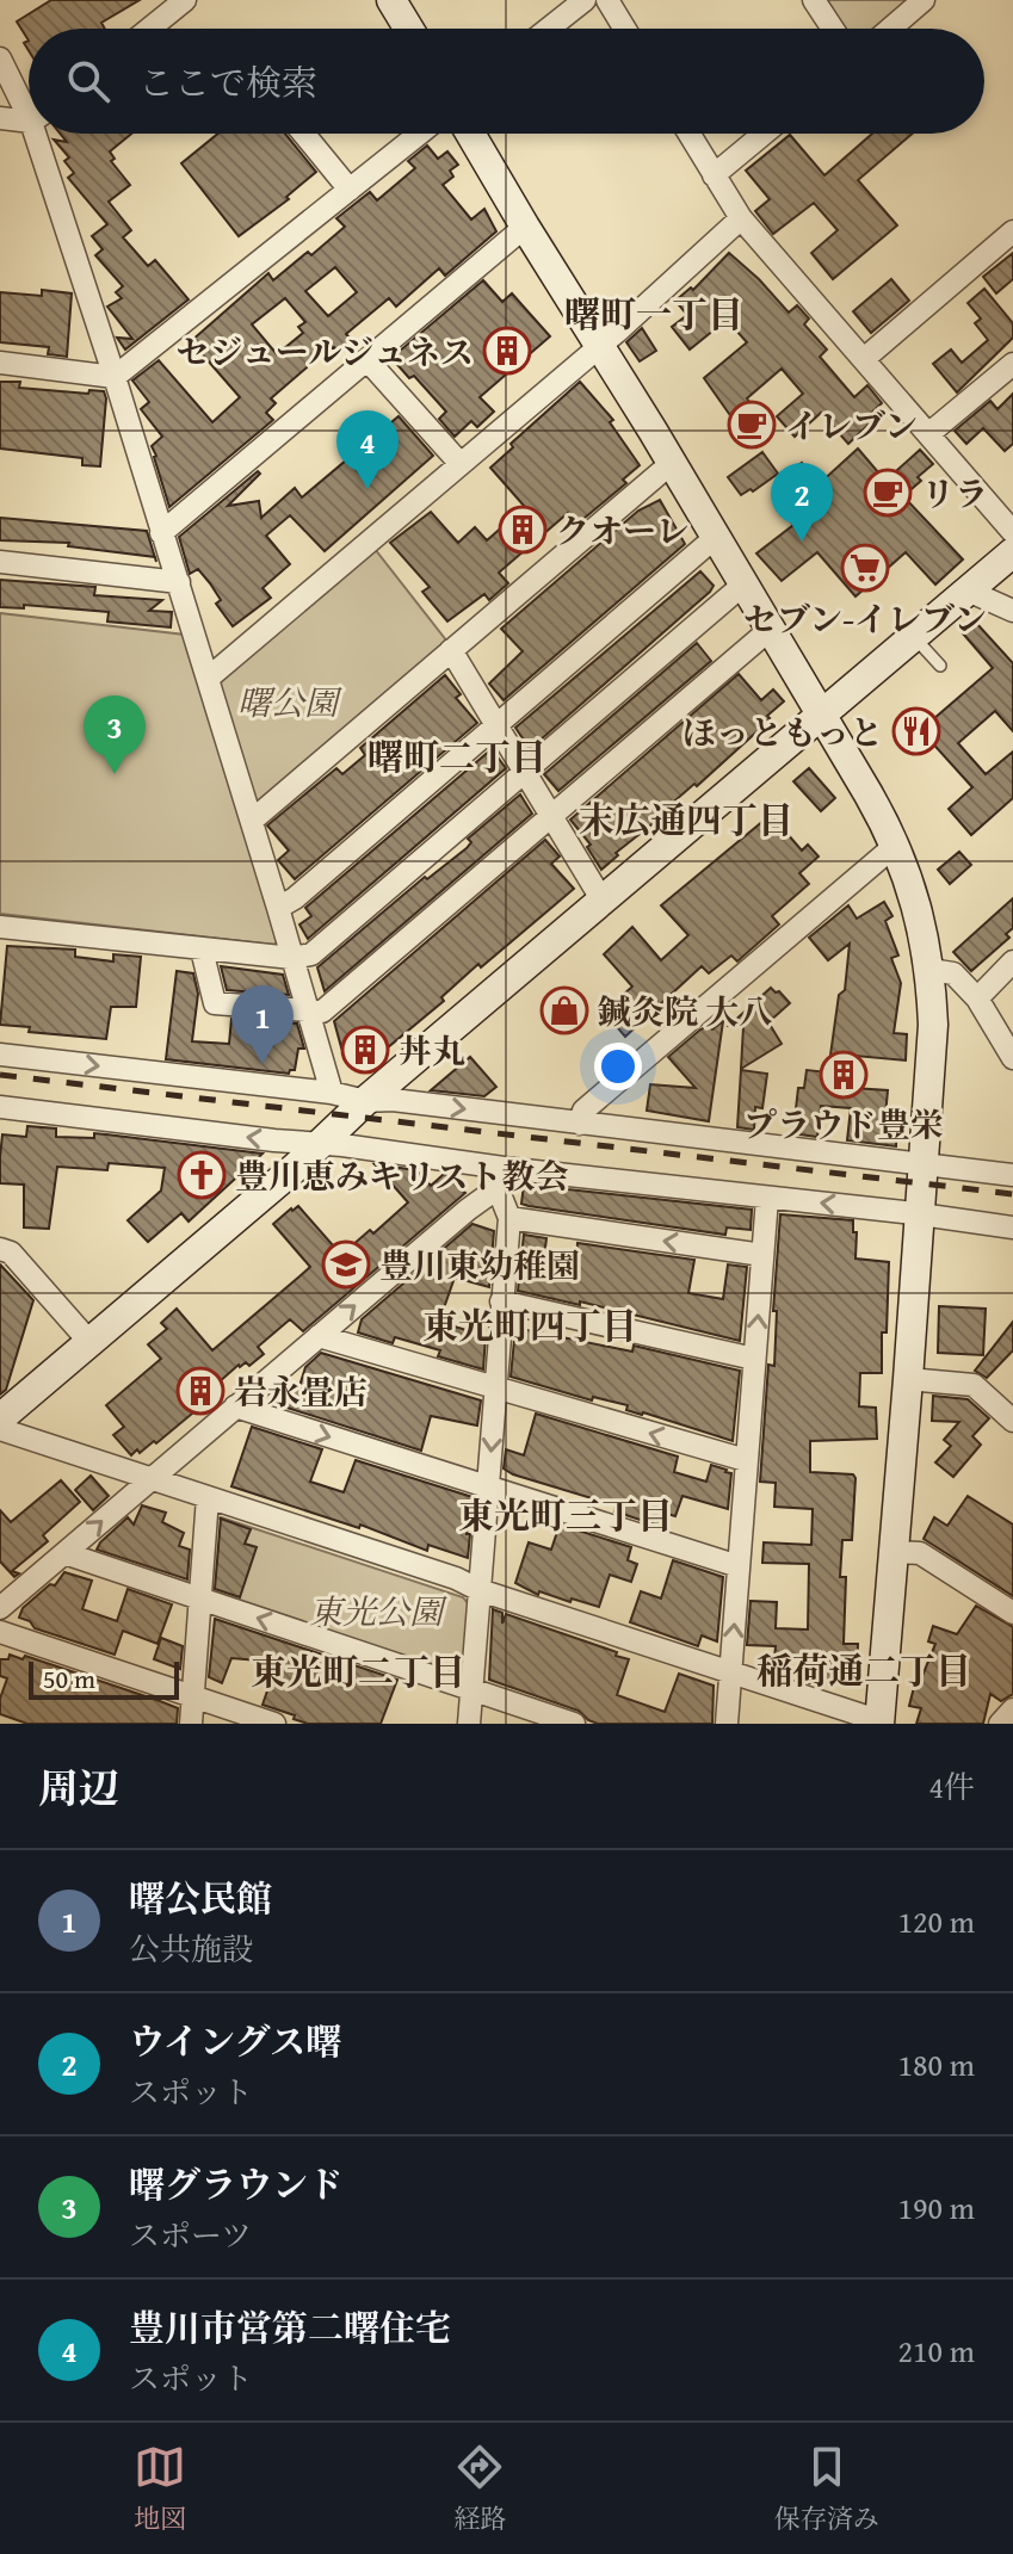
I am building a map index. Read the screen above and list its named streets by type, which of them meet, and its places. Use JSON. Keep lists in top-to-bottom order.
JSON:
{
  "districts": [
    "曙町一丁目",
    "曙町二丁目",
    "末広通四丁目",
    "東光町四丁目",
    "東光町三丁目",
    "稲荷通二丁目",
    "東光町二丁目"
  ],
  "parks": ["曙公園", "東光公園"],
  "places": {
    "building": [
      "セジュールジュネス",
      "クオーレ",
      "丼丸",
      "プラウド豊栄",
      "岩永畳店"
    ],
    "cafe": ["イレブン", "リラ"],
    "supermarket": ["セブン-イレブン"],
    "restaurant": ["ほっともっと"],
    "shop": ["鍼灸院 大八"],
    "church": ["豊川恵みキリスト教会"],
    "school or university": ["豊川東幼稚園"]
  },
  "scale_bar": "50 m",
  "page": {
    "search": "ここで検索",
    "pins": [
      "4",
      "2",
      "3",
      "1"
    ],
    "scale": "50 m",
    "heading": ["周辺", "4件"],
    "list": [
      {
        "mark": "1",
        "name": "曙公民館",
        "note": "公共施設",
        "value": "120 m"
      },
      {
        "mark": "2",
        "name": "ウイングス曙",
        "note": "スポット",
        "value": "180 m"
      },
      {
        "mark": "3",
        "name": "曙グラウンド",
        "note": "スポーツ",
        "value": "190 m"
      },
      {
        "mark": "4",
        "name": "豊川市営第二曙住宅",
        "note": "スポット",
        "value": "210 m"
      }
    ],
    "nav": ["地図", "経路", "保存済み"]
  }
}
